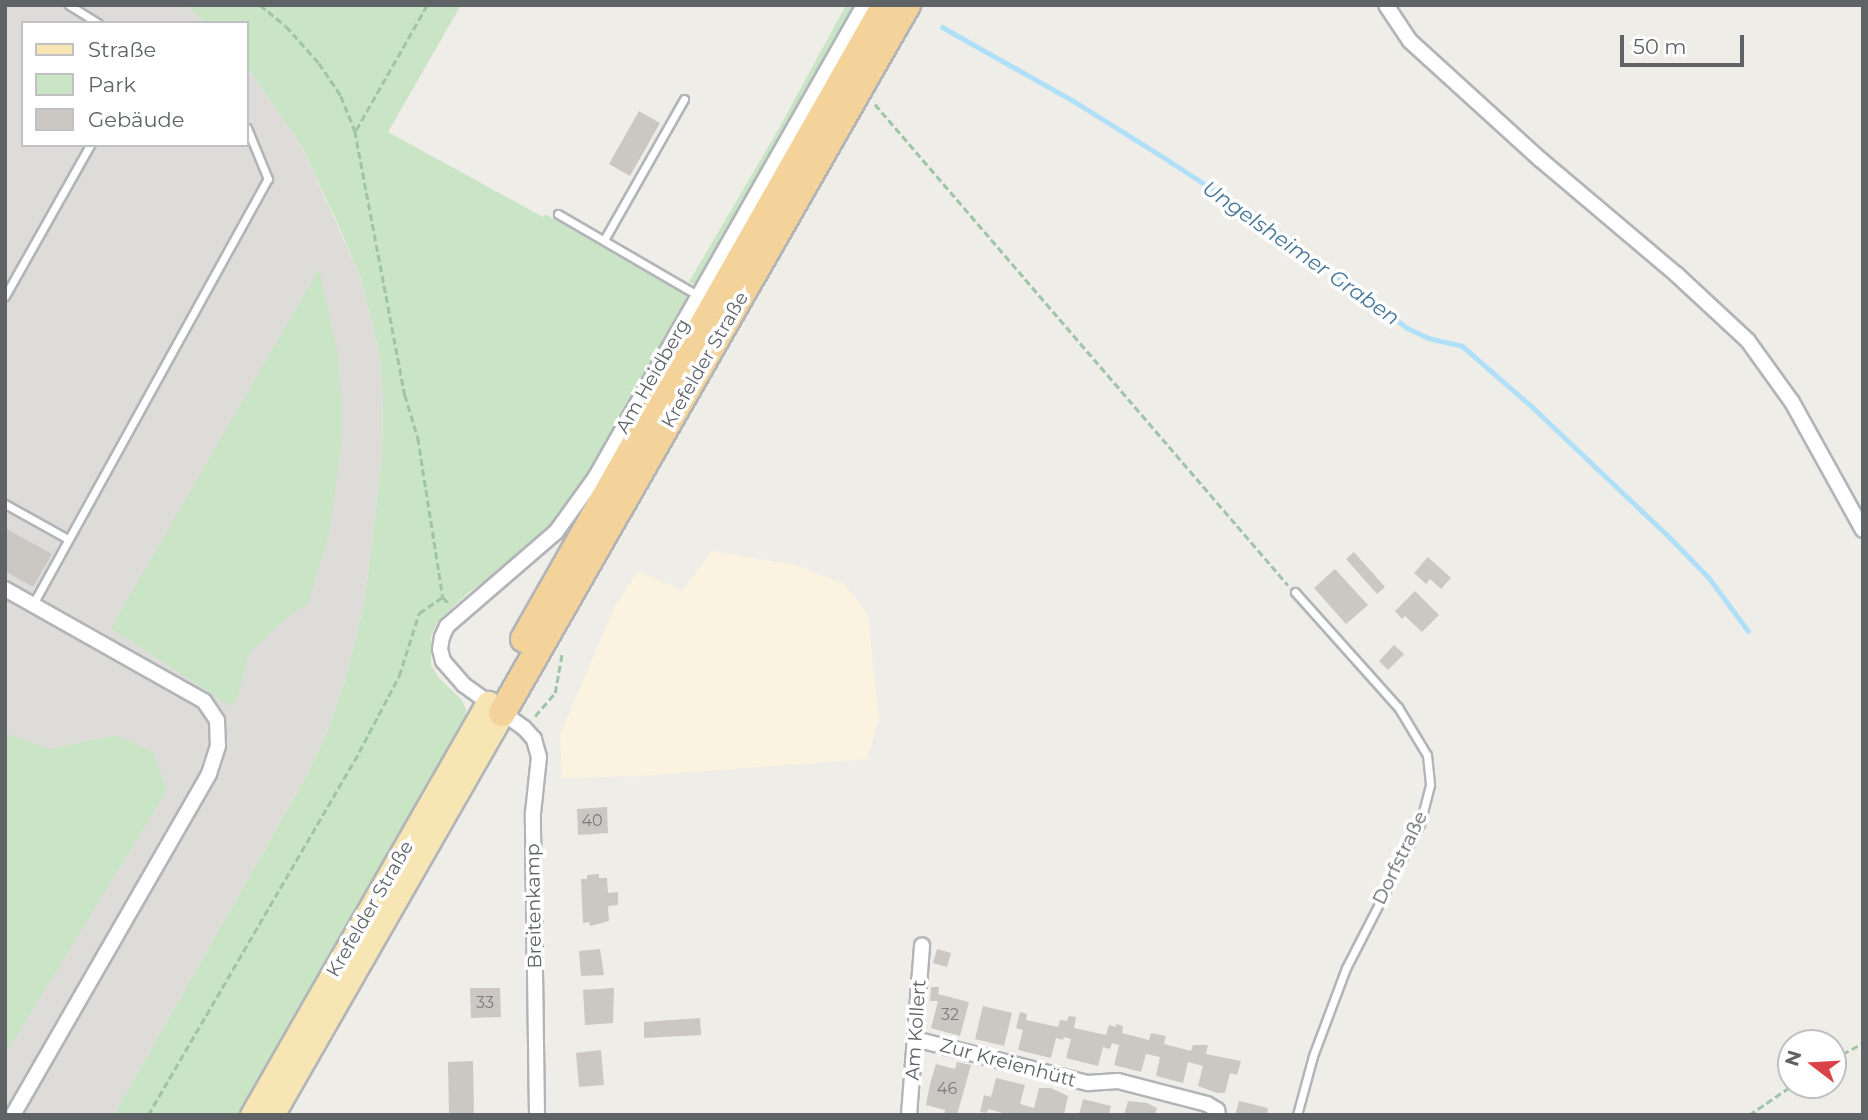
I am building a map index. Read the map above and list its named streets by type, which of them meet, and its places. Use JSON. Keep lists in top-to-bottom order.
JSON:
{
  "streets": {
    "highway": ["Krefelder Straße"],
    "street": [
      "Am Heidberg",
      "Breitenkamp",
      "Am Kollert",
      "Zur Kreienhütt"
    ],
    "lane": ["Dorfstraße"]
  },
  "crossings": [
    ["Krefelder Straße", "Am Heidberg"],
    ["Krefelder Straße", "Breitenkamp"],
    ["Am Heidberg", "Breitenkamp"],
    ["Am Kollert", "Zur Kreienhütt"]
  ],
  "water": ["Ungelsheimer Graben"],
  "house_numbers": [
    "40",
    "33",
    "32",
    "46"
  ],
  "legend": ["Straße", "Park", "Gebäude"],
  "scale_bar": "50 m",
  "north": "left"
}
